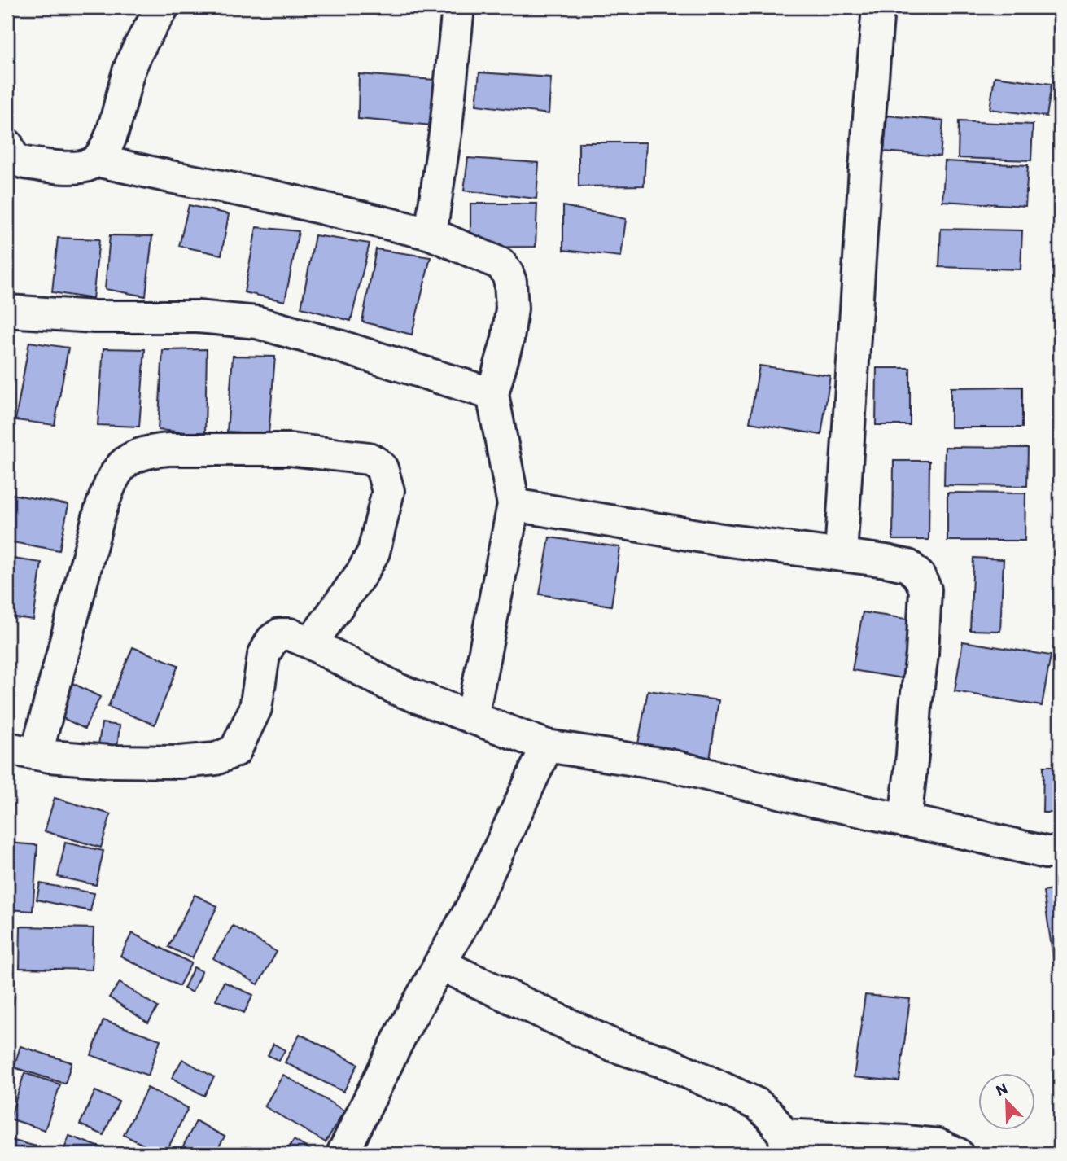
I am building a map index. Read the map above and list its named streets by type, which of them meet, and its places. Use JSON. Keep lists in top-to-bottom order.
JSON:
{
  "north": "top left"
}
